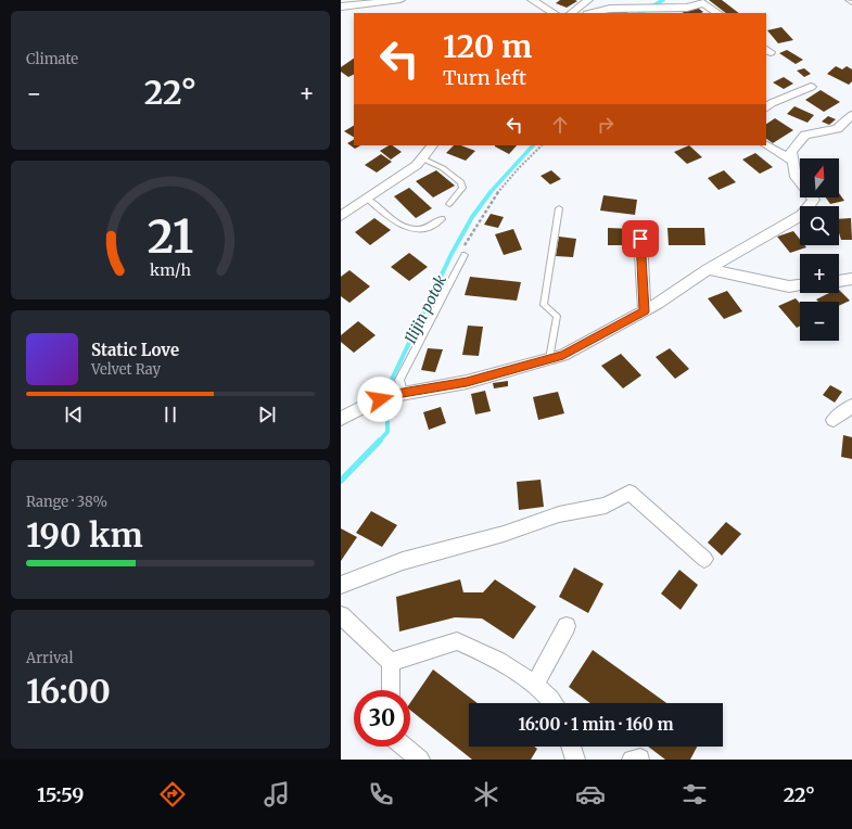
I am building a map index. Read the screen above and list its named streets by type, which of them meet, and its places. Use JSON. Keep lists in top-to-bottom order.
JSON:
{
  "water": ["Ilijin potok"],
  "north": "top",
  "page": {
    "tile": [
      "Climate",
      ["Range · 38%", "190 km"],
      ["Arrival", "16:00"]
    ],
    "turn": ["120 m", "Turn left"],
    "heat": ["−", "22°", "+"],
    "map_buttons": ["+", "−"],
    "song": ["Static Love", "Velvet Ray"],
    "limit": "30",
    "trip": "16:00 · 1 min · 160 m",
    "tabs": ["15:59", "22°"],
    "gauge": ["21", "km/h"]
  }
}
